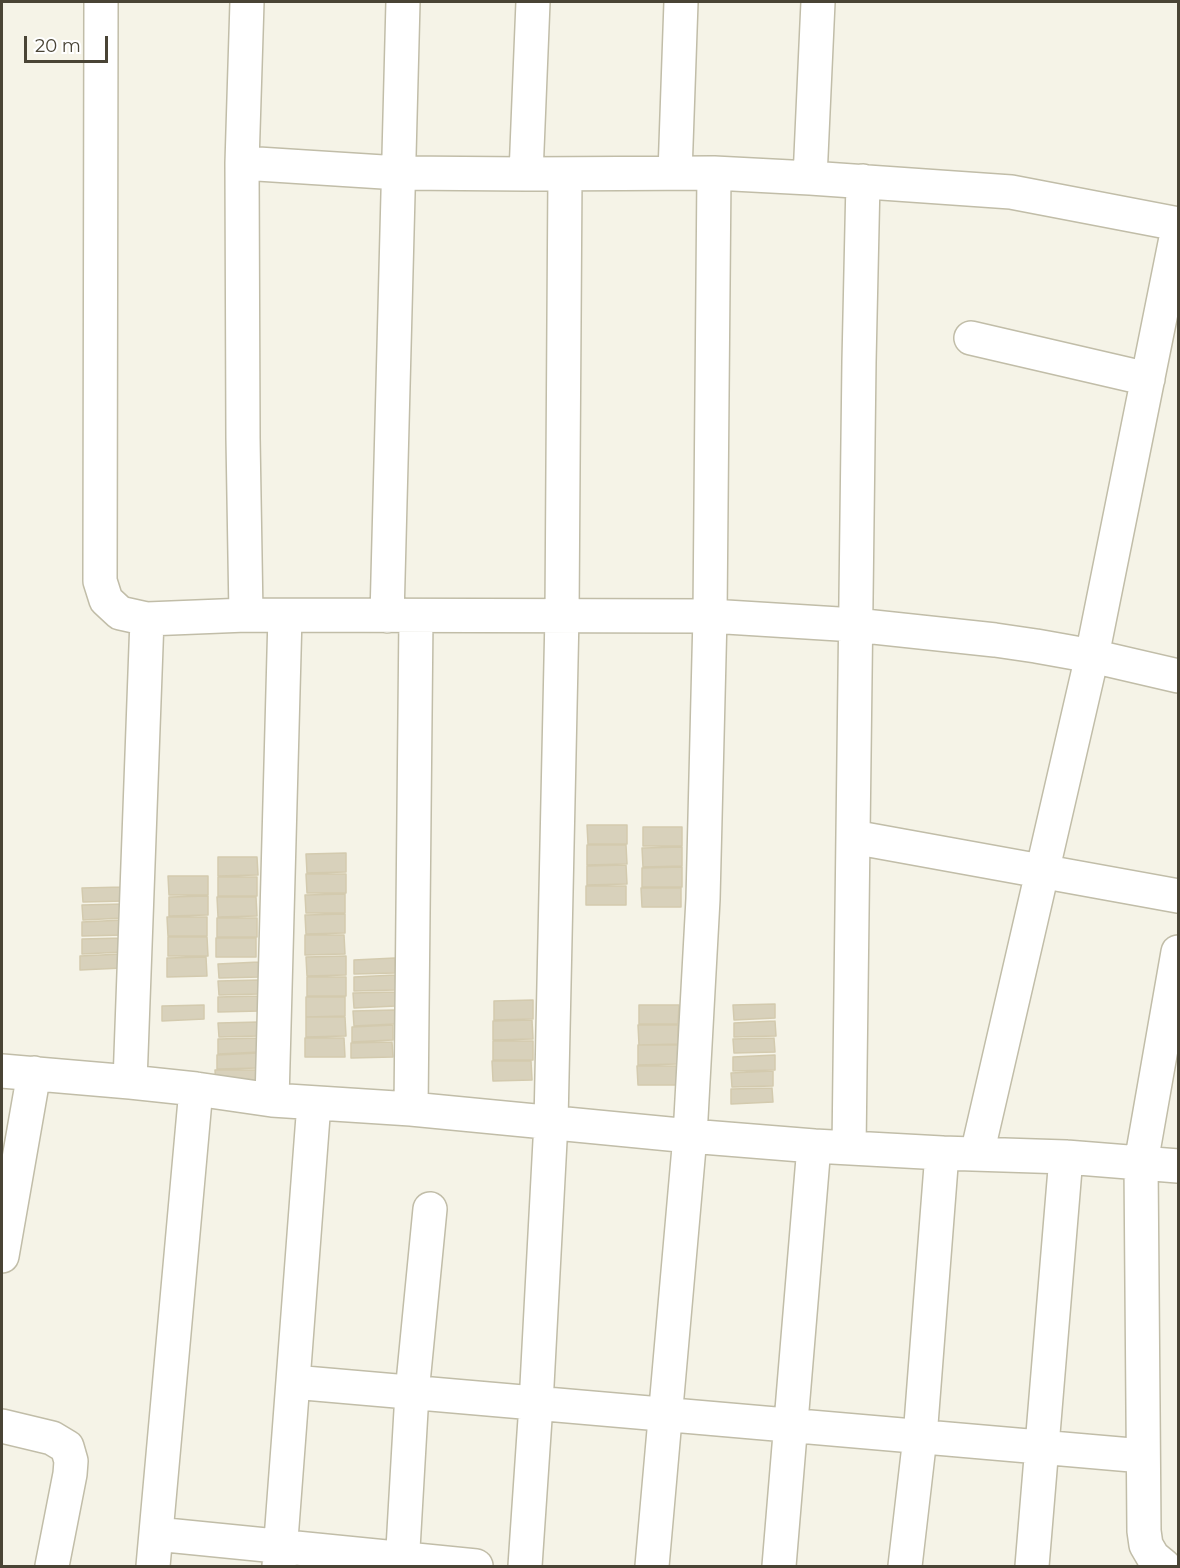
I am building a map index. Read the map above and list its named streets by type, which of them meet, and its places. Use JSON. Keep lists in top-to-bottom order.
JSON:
{
  "scale_bar": "20 m"
}
